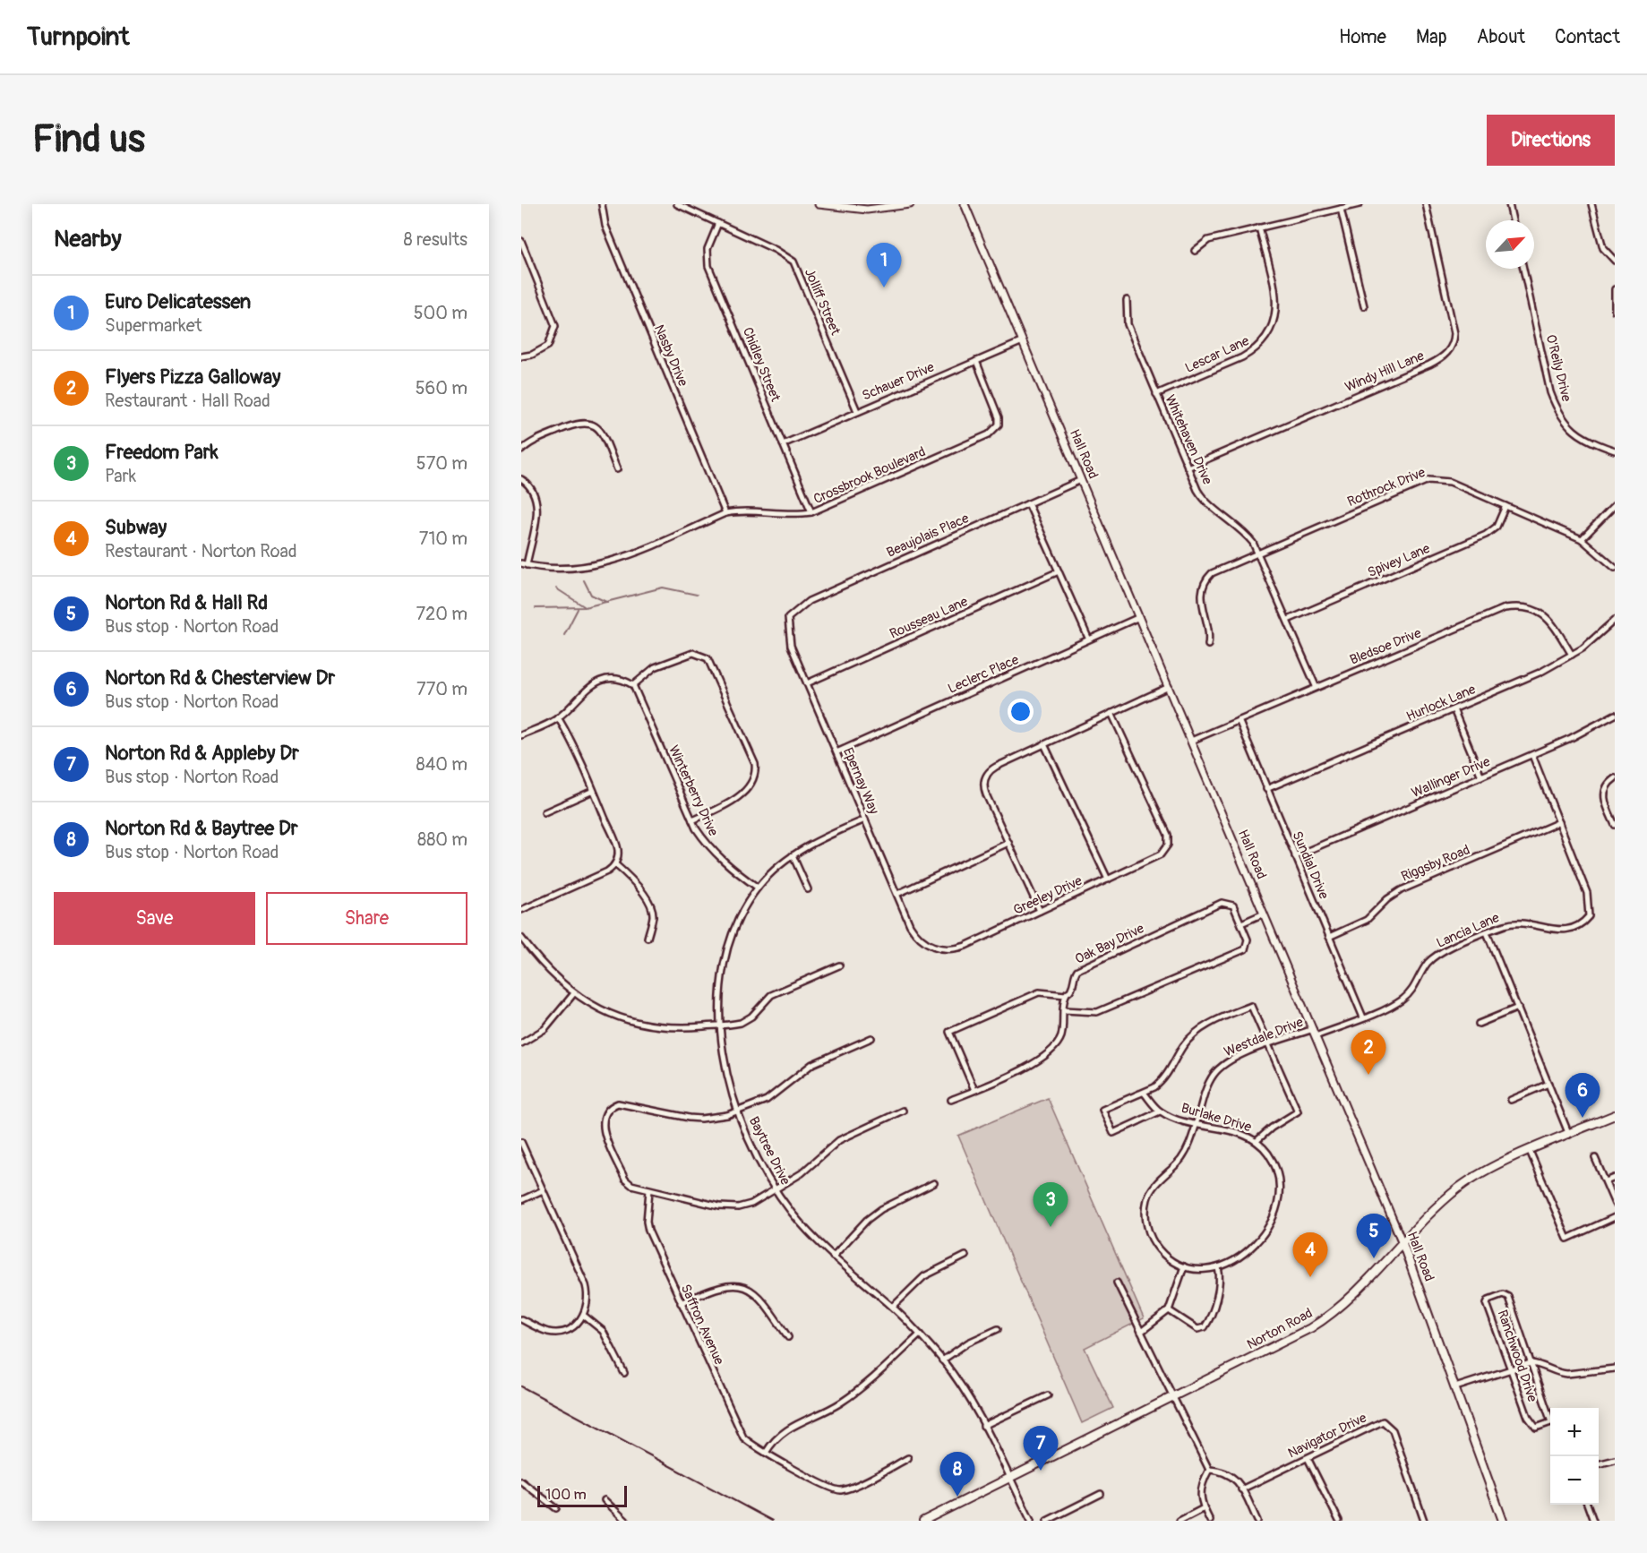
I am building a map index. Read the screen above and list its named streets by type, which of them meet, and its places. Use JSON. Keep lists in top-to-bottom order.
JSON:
{
  "streets": {
    "main road": ["Hall Road", "Norton Road"],
    "street": [
      "Jolliff Street",
      "Lescar Lane",
      "Nasby Drive",
      "Chidley Street",
      "O'Reily Drive",
      "Windy Hill Lane",
      "Schauer Drive",
      "Whitehaven Drive",
      "Crossbrook Boulevard",
      "Rothrock Drive",
      "Beaujolais Place",
      "Spivey Lane",
      "Rousseau Lane",
      "Bledsoe Drive",
      "Leclerc Place",
      "Hurlock Lane",
      "Wallinger Drive",
      "Epernay Way",
      "Winterberry Drive",
      "Riggsby Road",
      "Sundial Drive",
      "Greeley Drive",
      "Lancia Lane",
      "Oak Bay Drive",
      "Westdale Drive",
      "Burlake Drive",
      "Baytree Drive",
      "Saffron Avenue",
      "Ranchwood Drive",
      "Navigator Drive"
    ]
  },
  "crossings": [
    ["Jolliff Street", "Chidley Street"],
    ["Jolliff Street", "Schauer Drive"],
    ["Lescar Lane", "Whitehaven Drive"],
    ["Nasby Drive", "Crossbrook Boulevard"],
    ["Chidley Street", "Schauer Drive"],
    ["Chidley Street", "Crossbrook Boulevard"],
    ["Windy Hill Lane", "Whitehaven Drive"],
    ["Schauer Drive", "Hall Road"],
    ["Schauer Drive", "Crossbrook Boulevard"],
    ["Whitehaven Drive", "Rothrock Drive"],
    ["Whitehaven Drive", "Spivey Lane"],
    ["Whitehaven Drive", "Bledsoe Drive"],
    ["Hall Road", "Beaujolais Place"],
    ["Hall Road", "Bledsoe Drive"],
    ["Hall Road", "Leclerc Place"],
    ["Hall Road", "Lancia Lane"],
    ["Hall Road", "Westdale Drive"],
    ["Hall Road", "Norton Road"],
    ["Rothrock Drive", "Spivey Lane"],
    ["Beaujolais Place", "Epernay Way"],
    ["Rousseau Lane", "Epernay Way"],
    ["Bledsoe Drive", "Hurlock Lane"],
    ["Bledsoe Drive", "Sundial Drive"],
    ["Leclerc Place", "Epernay Way"],
    ["Hurlock Lane", "Sundial Drive"],
    ["Wallinger Drive", "Sundial Drive"],
    ["Epernay Way", "Greeley Drive"],
    ["Epernay Way", "Baytree Drive"],
    ["Winterberry Drive", "Baytree Drive"],
    ["Riggsby Road", "Sundial Drive"],
    ["Riggsby Road", "Lancia Lane"],
    ["Sundial Drive", "Lancia Lane"],
    ["Westdale Drive", "Burlake Drive"],
    ["Baytree Drive", "Norton Road"]
  ],
  "scale_bar": "100 m",
  "north": "top right",
  "page": {
    "header": "Turnpoint",
    "nav": [
      "Home",
      "Map",
      "About",
      "Contact"
    ],
    "buttons": [
      "Directions",
      ["Save", "Share"]
    ],
    "title": "Find us",
    "heading": ["Nearby", "8 results"],
    "pins": [
      "1",
      "2",
      "6",
      "3",
      "5",
      "4",
      "7",
      "8"
    ],
    "list": [
      {
        "mark": "1",
        "name": "Euro Delicatessen",
        "note": "Supermarket",
        "value": "500 m"
      },
      {
        "mark": "2",
        "name": "Flyers Pizza Galloway",
        "note": "Restaurant · Hall Road",
        "value": "560 m"
      },
      {
        "mark": "3",
        "name": "Freedom Park",
        "note": "Park",
        "value": "570 m"
      },
      {
        "mark": "4",
        "name": "Subway",
        "note": "Restaurant · Norton Road",
        "value": "710 m"
      },
      {
        "mark": "5",
        "name": "Norton Rd & Hall Rd",
        "note": "Bus stop · Norton Road",
        "value": "720 m"
      },
      {
        "mark": "6",
        "name": "Norton Rd & Chesterview Dr",
        "note": "Bus stop · Norton Road",
        "value": "770 m"
      },
      {
        "mark": "7",
        "name": "Norton Rd & Appleby Dr",
        "note": "Bus stop · Norton Road",
        "value": "840 m"
      },
      {
        "mark": "8",
        "name": "Norton Rd & Baytree Dr",
        "note": "Bus stop · Norton Road",
        "value": "880 m"
      }
    ],
    "map_buttons": ["+", "−"],
    "scale": "100 m"
  }
}
